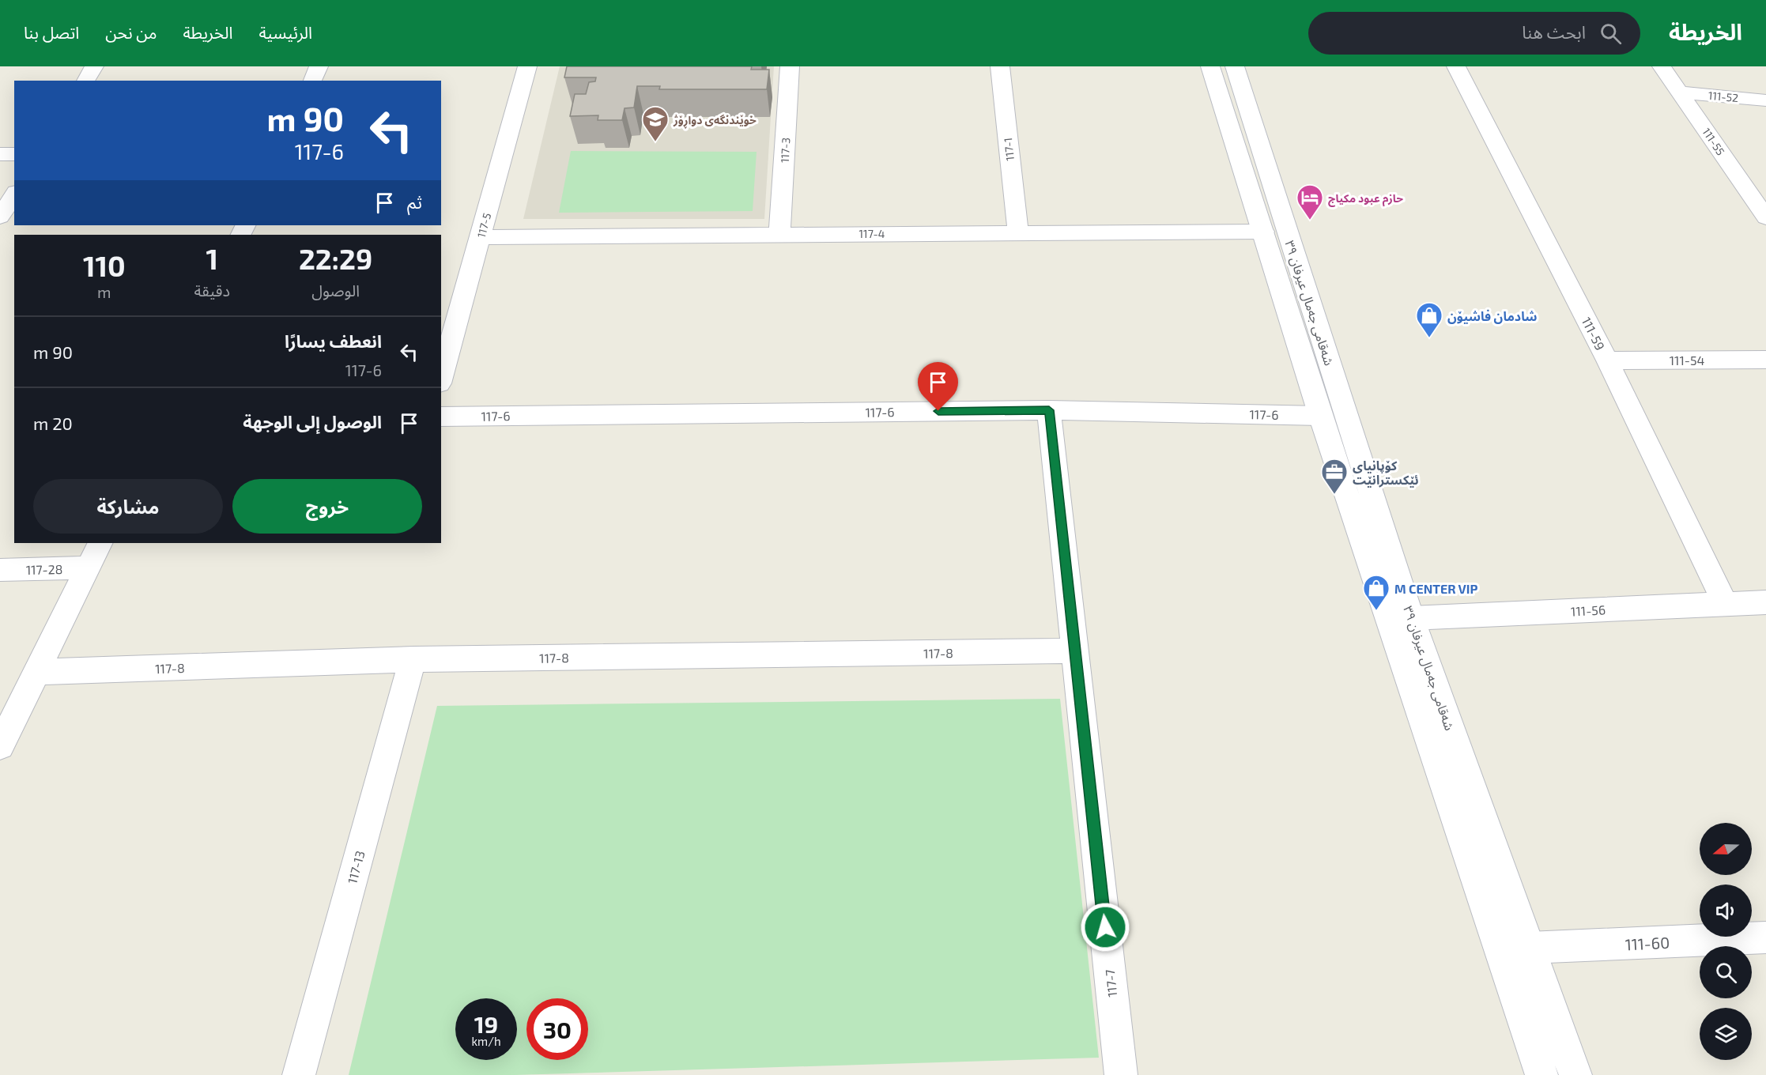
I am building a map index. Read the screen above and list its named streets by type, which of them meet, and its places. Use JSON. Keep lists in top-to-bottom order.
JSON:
{
  "streets": {
    "street": [
      "111-52",
      "111-55",
      "117-1",
      "117-3",
      "117-5",
      "117-4",
      "شەقامی جەمال عیرفان ٣٩",
      "111-59",
      "111-54",
      "117-6",
      "117-28",
      "111-56",
      "117-8",
      "117-13",
      "111-60",
      "117-7"
    ]
  },
  "crossings": [
    ["111-52", "111-55"],
    ["117-1", "117-4"],
    ["117-3", "117-4"],
    ["117-5", "117-4"],
    ["117-4", "شەقامی جەمال عیرفان ٣٩"],
    ["شەقامی جەمال عیرفان ٣٩", "117-6"],
    ["شەقامی جەمال عیرفان ٣٩", "111-56"],
    ["شەقامی جەمال عیرفان ٣٩", "111-60"],
    ["111-59", "111-54"],
    ["111-59", "111-56"],
    ["117-6", "117-7"],
    ["117-8", "117-13"],
    ["117-8", "117-7"]
  ],
  "places": {
    "school or university": ["خوێندنگەی دواڕۆژ"],
    "hotel": ["حازم عبود مكياج"],
    "shop": ["شادمان فاشیۆن", "M CENTER VIP"],
    "office": ["کۆپانیای ئێکسترانێت"]
  },
  "north": "left",
  "page": {
    "header": "الخريطة",
    "search": "ابحث هنا",
    "nav": [
      "الرئيسية",
      "الخريطة",
      "من نحن",
      "اتصل بنا"
    ],
    "turn": ["90 m", "117-6"],
    "then": "ثم",
    "eta": [
      "22:29",
      "الوصول",
      "1",
      "دقيقة",
      "110",
      "m"
    ],
    "list": [
      {
        "name": "انعطف يسارًا",
        "note": "117-6",
        "value": "90 m"
      },
      {
        "name": "الوصول إلى الوجهة",
        "value": "20 m"
      }
    ],
    "buttons": ["خروج", "مشاركة"],
    "speed": "19 km/h",
    "limit": "30"
  }
}
